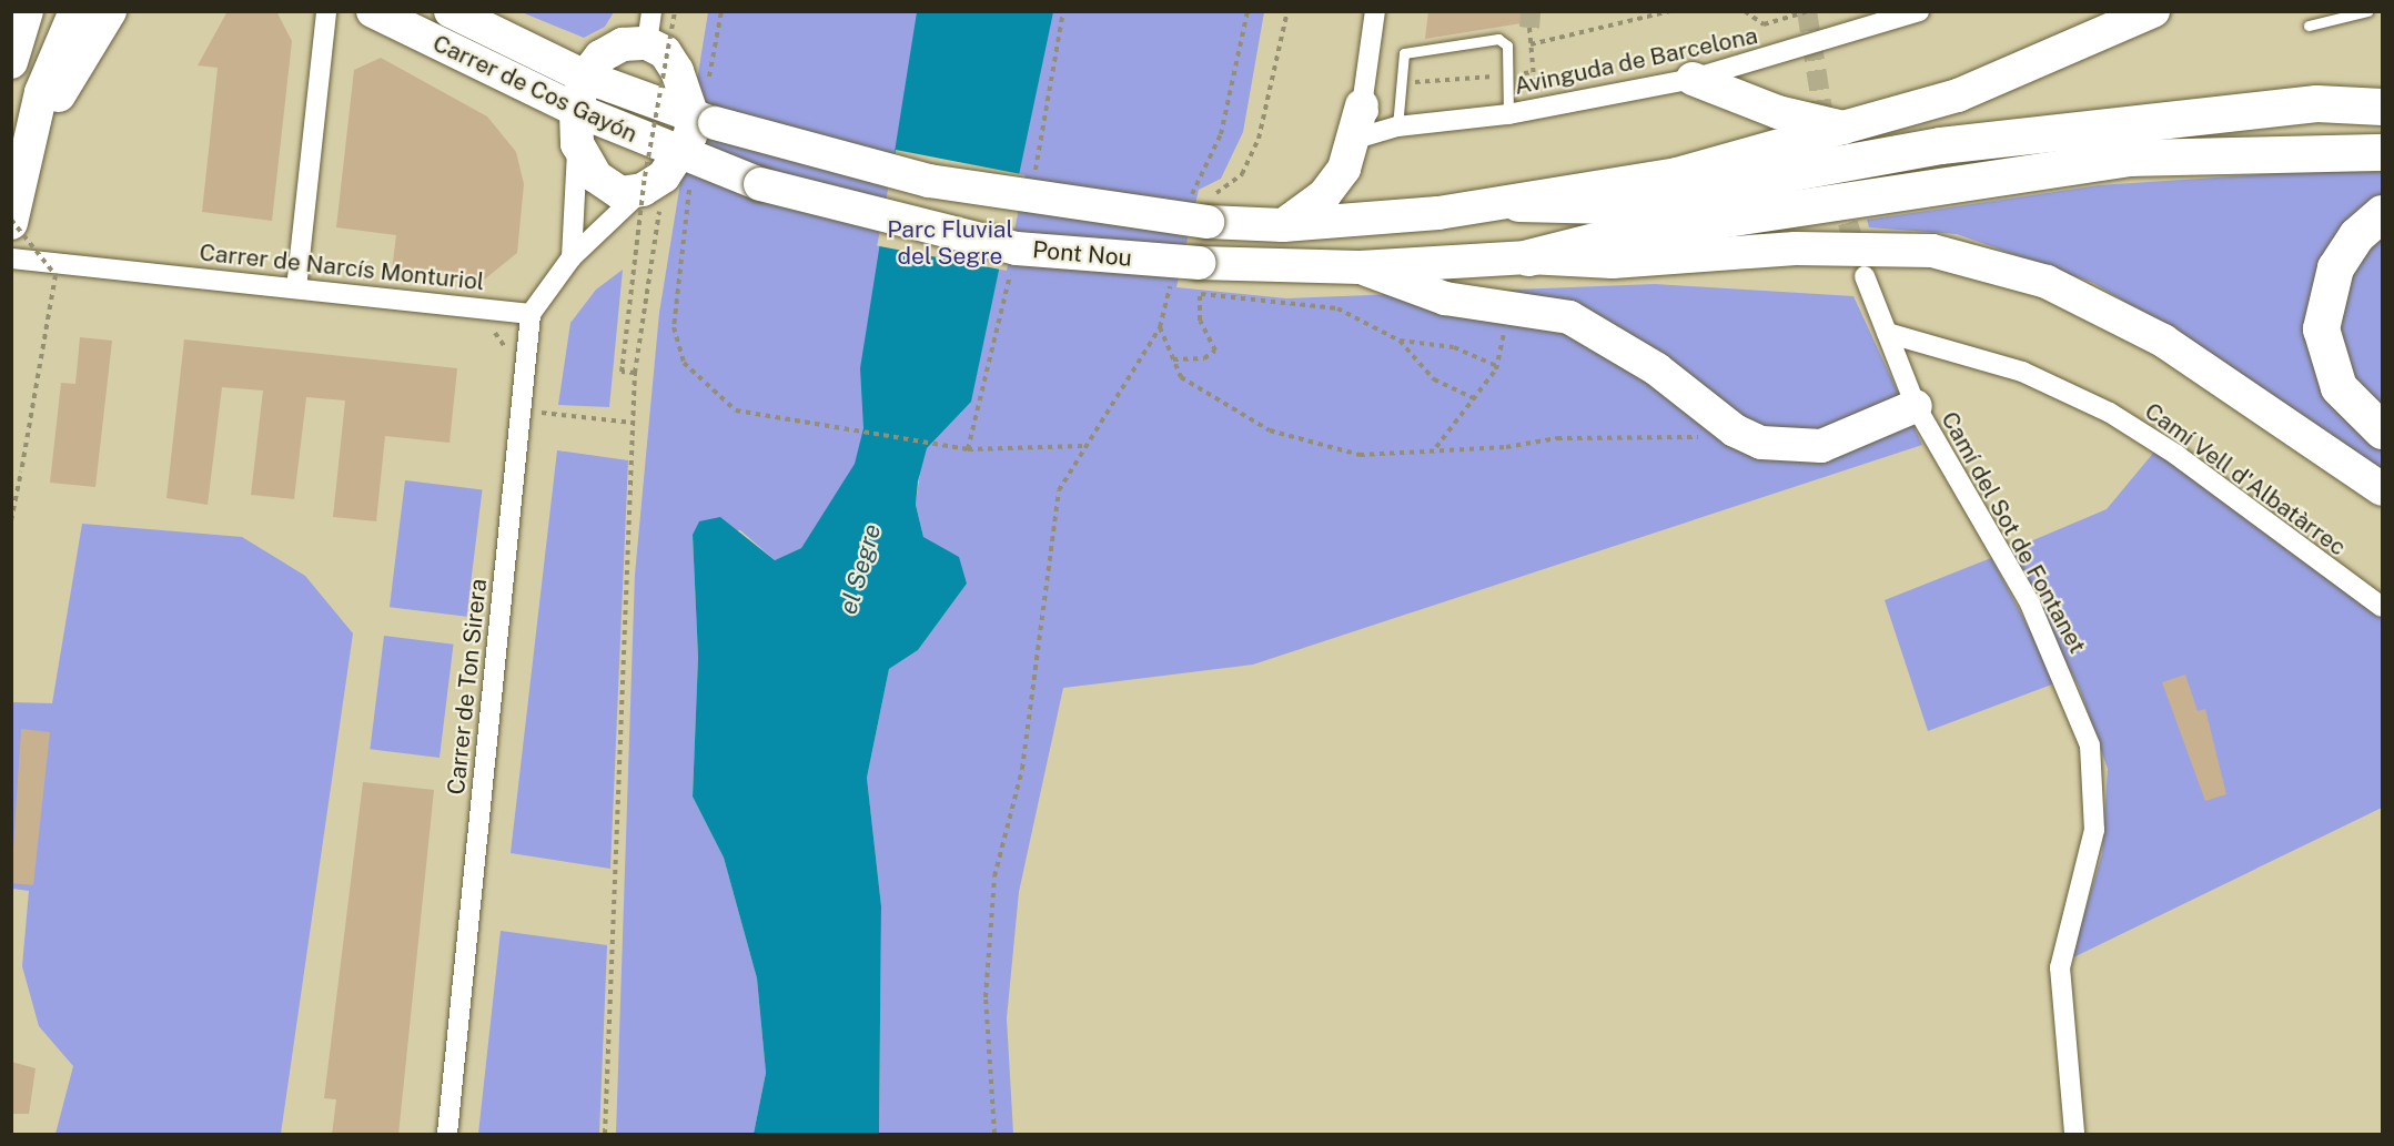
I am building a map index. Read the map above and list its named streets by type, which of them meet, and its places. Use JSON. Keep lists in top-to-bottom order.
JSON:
{
  "streets": {
    "main road": ["Carrer de Cos Gayón", "Pont Nou"],
    "street": [
      "Avinguda de Barcelona",
      "Carrer de Narcís Monturiol",
      "Camí Vell d'Albatàrrec",
      "Camí del Sot de Fontanet",
      "Carrer de Ton Sirera"
    ]
  },
  "crossings": [
    ["Carrer de Cos Gayón", "Pont Nou"],
    ["Carrer de Narcís Monturiol", "Carrer de Ton Sirera"],
    ["Camí Vell d'Albatàrrec", "Camí del Sot de Fontanet"]
  ],
  "water": ["el Segre"],
  "parks": ["Parc Fluvial del Segre"]
}
